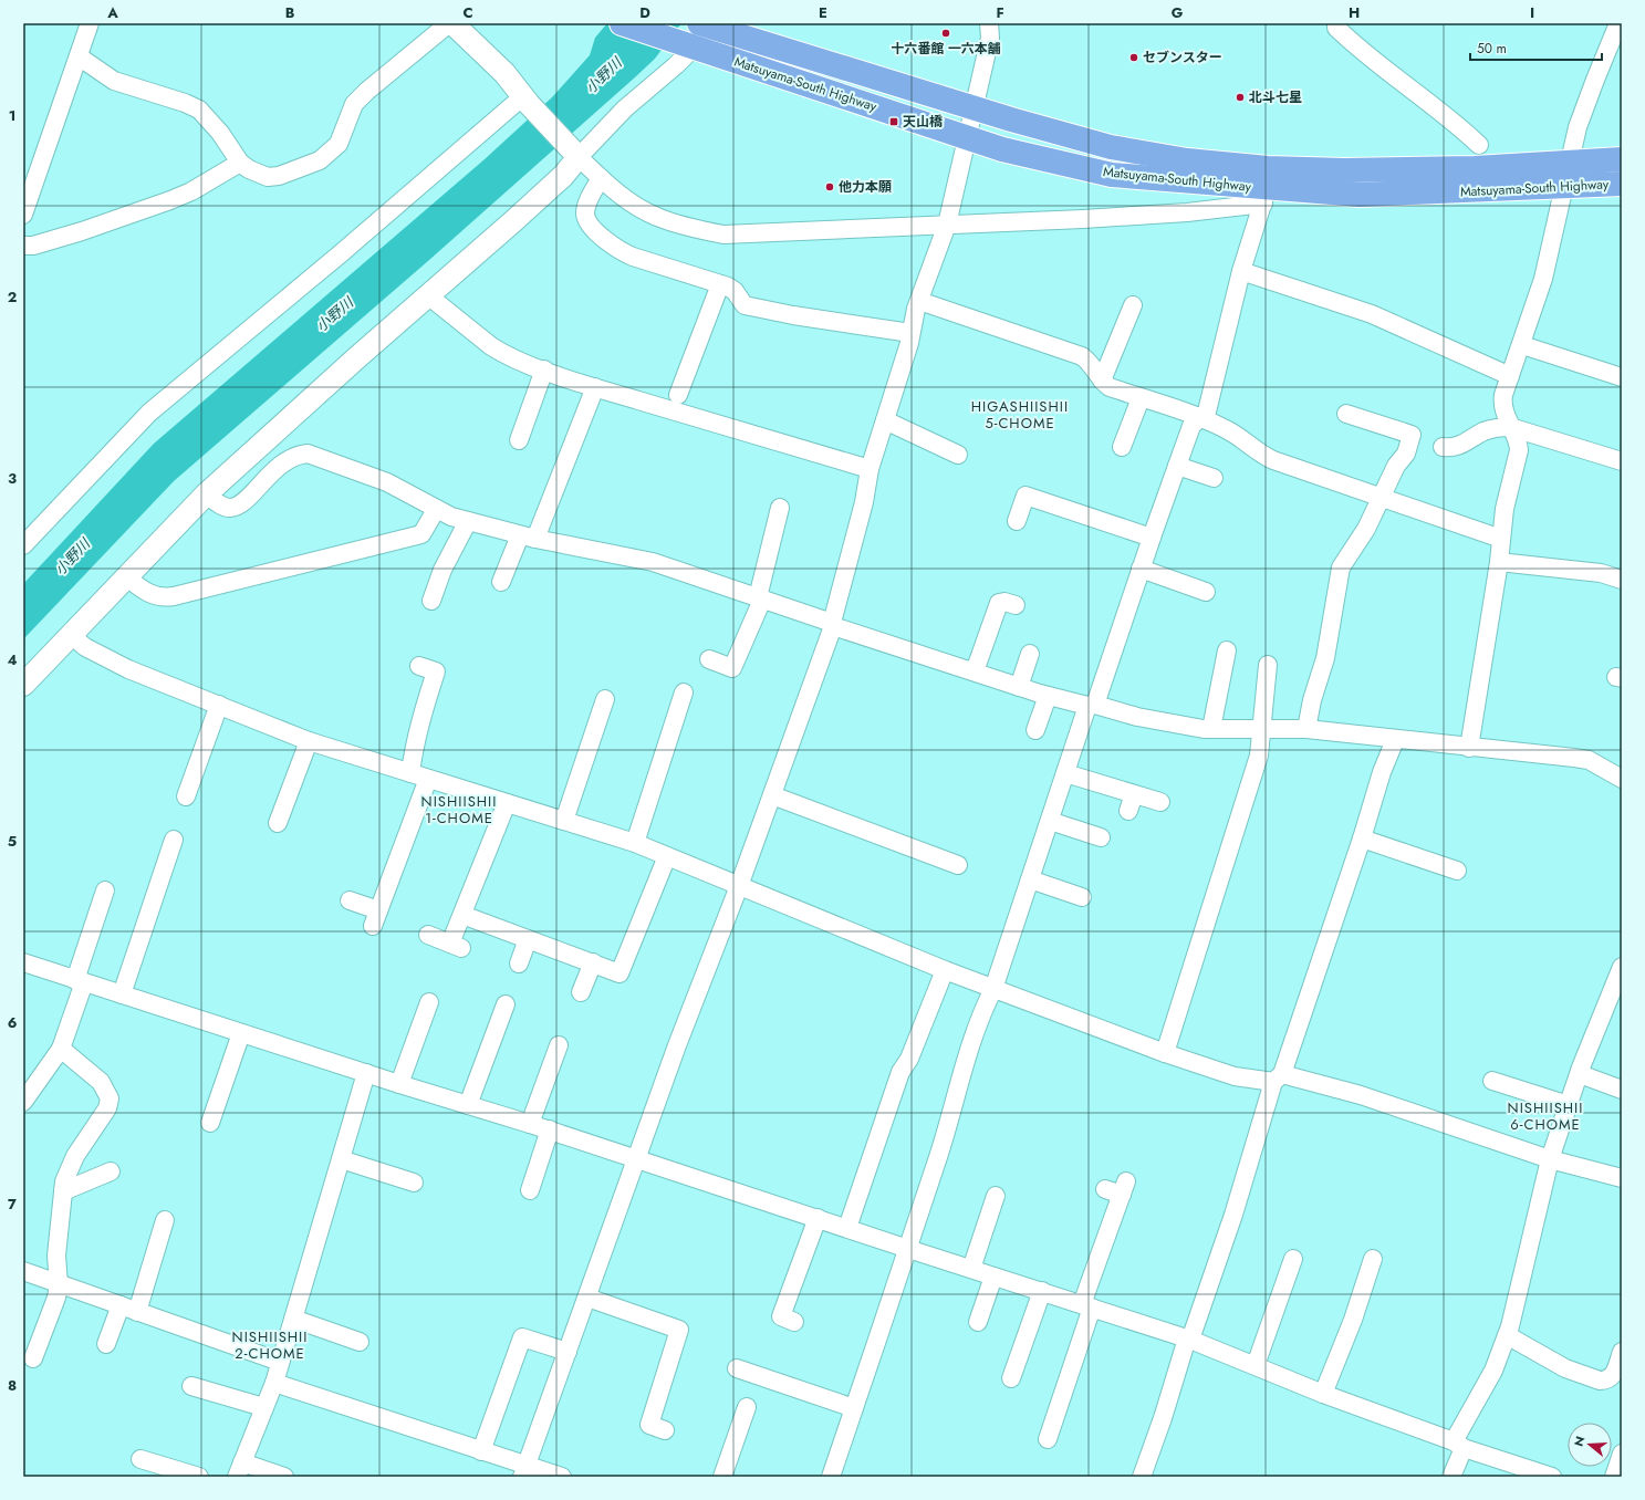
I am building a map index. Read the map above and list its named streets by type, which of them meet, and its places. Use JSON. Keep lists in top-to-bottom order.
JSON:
{
  "streets": {
    "highway": ["Matsuyama-South Highway"]
  },
  "districts": [
    "HIGASHIISHII 5-CHOME",
    "NISHIISHII 1-CHOME",
    "NISHIISHII 6-CHOME",
    "NISHIISHII 2-CHOME"
  ],
  "water": ["小野川"],
  "places": {
    "other": [
      "十六番館 一六本舗",
      "セブンスター",
      "北斗七星",
      "他力本願"
    ],
    "transit": ["天山橋"]
  },
  "scale_bar": "50 m",
  "north": "left",
  "grid": {
    "columns": [
      "A",
      "B",
      "C",
      "D",
      "E",
      "F",
      "G",
      "H",
      "I"
    ],
    "rows": [
      "1",
      "2",
      "3",
      "4",
      "5",
      "6",
      "7",
      "8"
    ]
  }
}
